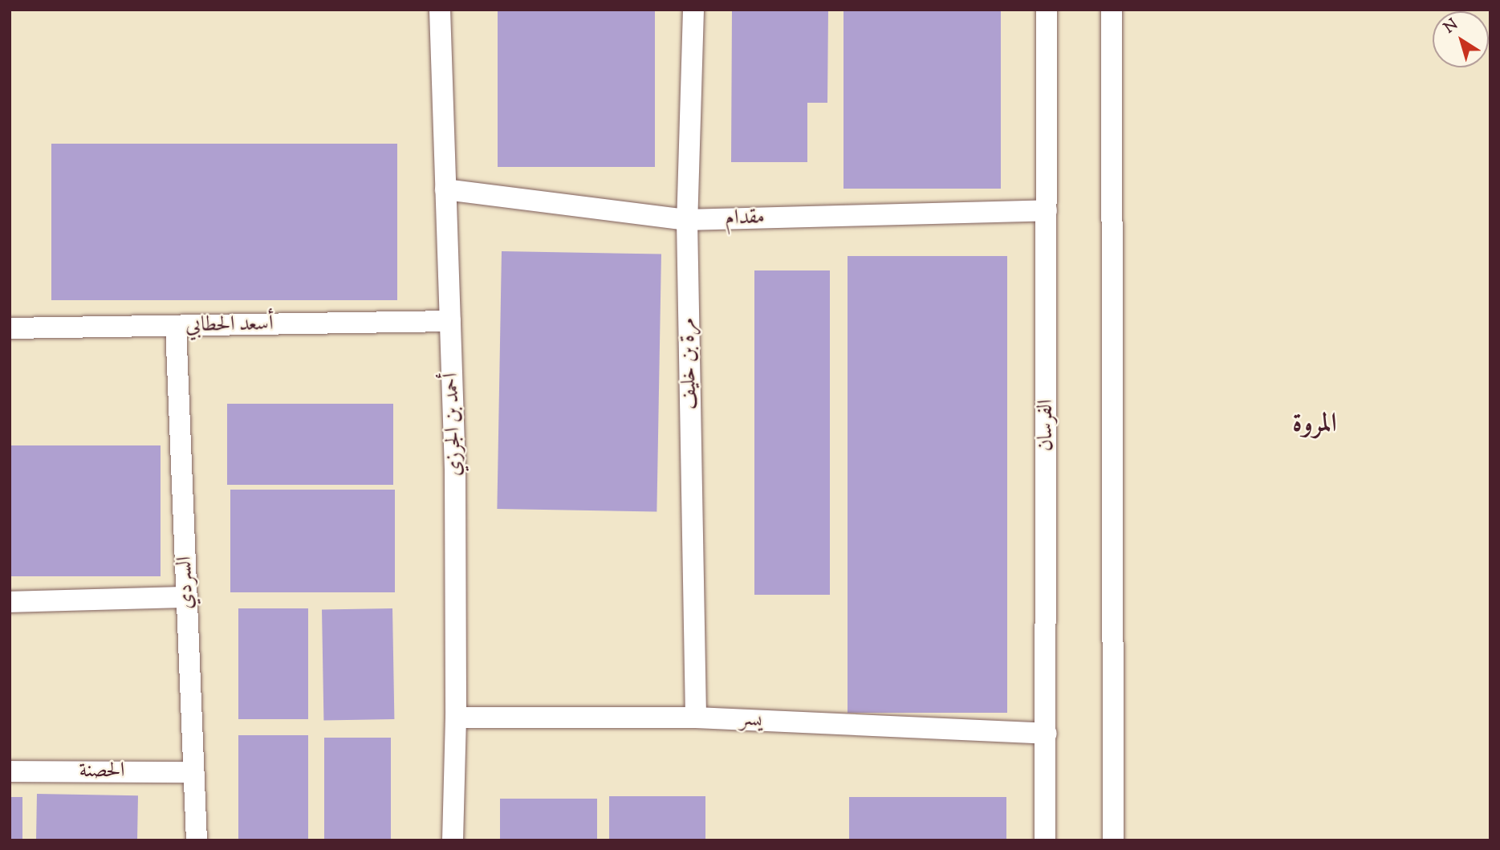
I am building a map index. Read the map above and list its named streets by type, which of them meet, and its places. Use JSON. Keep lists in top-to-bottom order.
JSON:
{
  "streets": {
    "street": [
      "مقدام",
      "أسعد الحطابي",
      "مرة بن خليف",
      "أحمد بن الجرزي",
      "الفرسان",
      "السردي",
      "يسر",
      "الحصنة"
    ]
  },
  "crossings": [
    ["مقدام", "مرة بن خليف"],
    ["مقدام", "أحمد بن الجرزي"],
    ["مقدام", "الفرسان"],
    ["أسعد الحطابي", "أحمد بن الجرزي"],
    ["أسعد الحطابي", "السردي"],
    ["مرة بن خليف", "يسر"],
    ["أحمد بن الجرزي", "يسر"],
    ["الفرسان", "يسر"],
    ["السردي", "الحصنة"]
  ],
  "districts": ["المروة"],
  "north": "top left"
}
